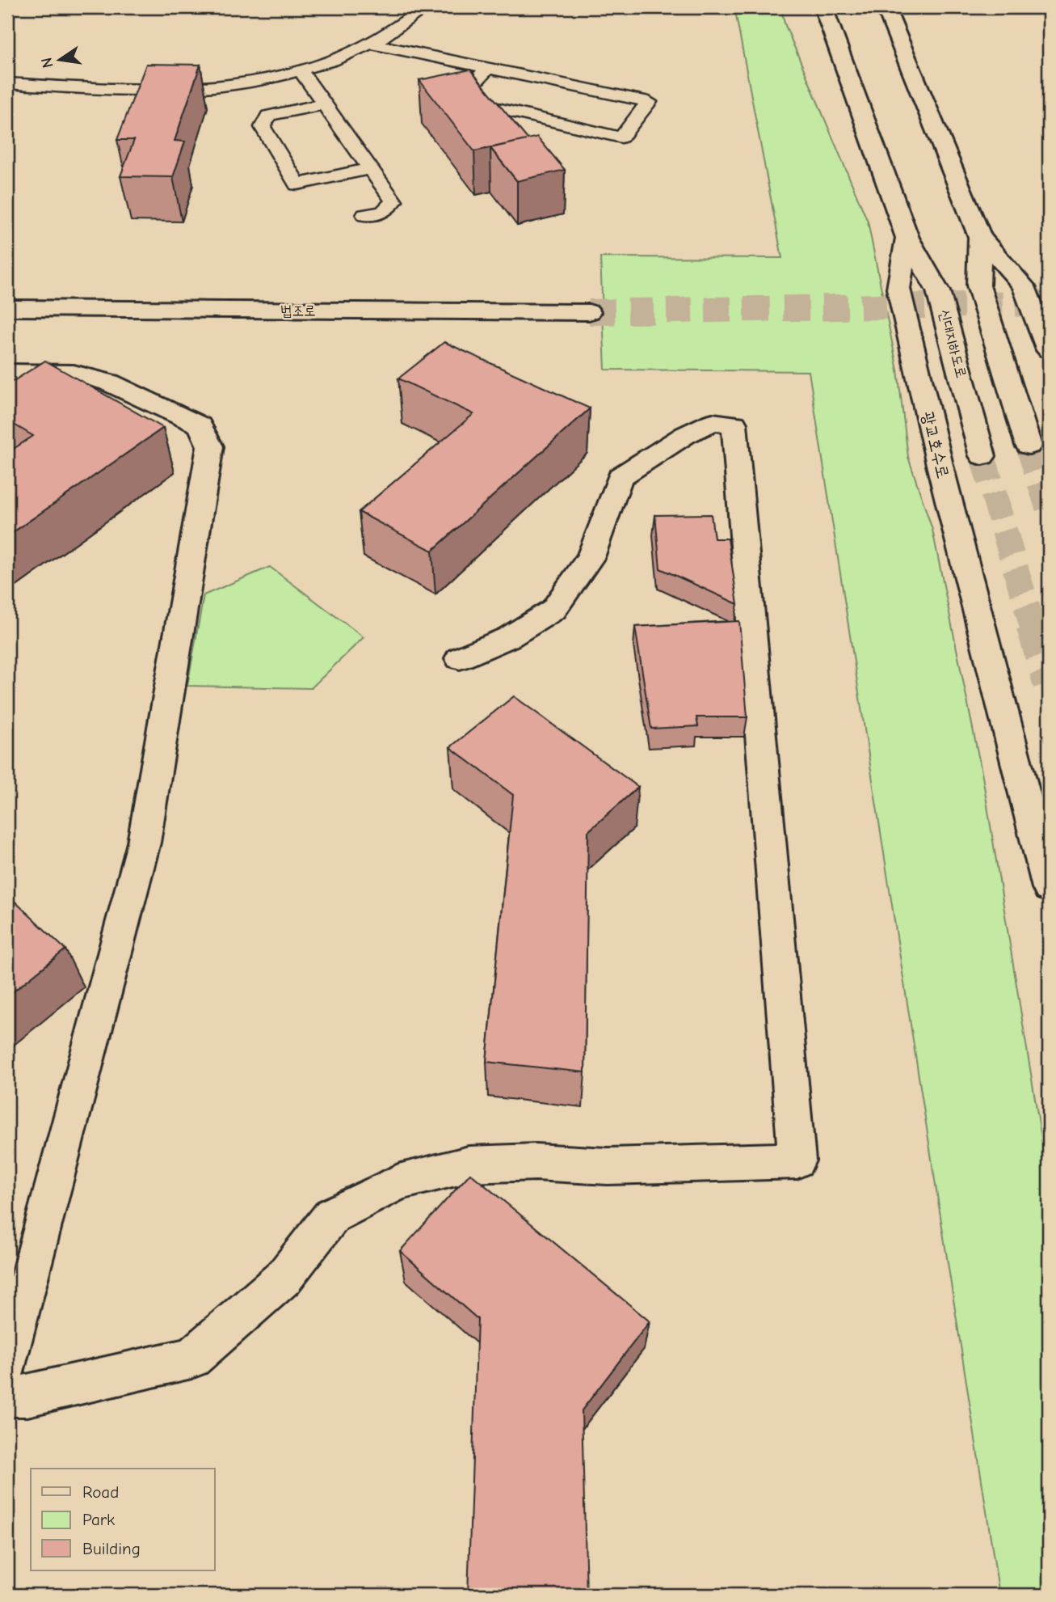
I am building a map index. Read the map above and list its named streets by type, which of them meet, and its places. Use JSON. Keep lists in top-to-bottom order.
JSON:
{
  "streets": {
    "main road": ["법조로", "신대지하도로", "광교호수로"]
  },
  "crossings": [
    ["신대지하도로", "광교호수로"]
  ],
  "legend": ["Road", "Park", "Building"],
  "north": "left"
}
